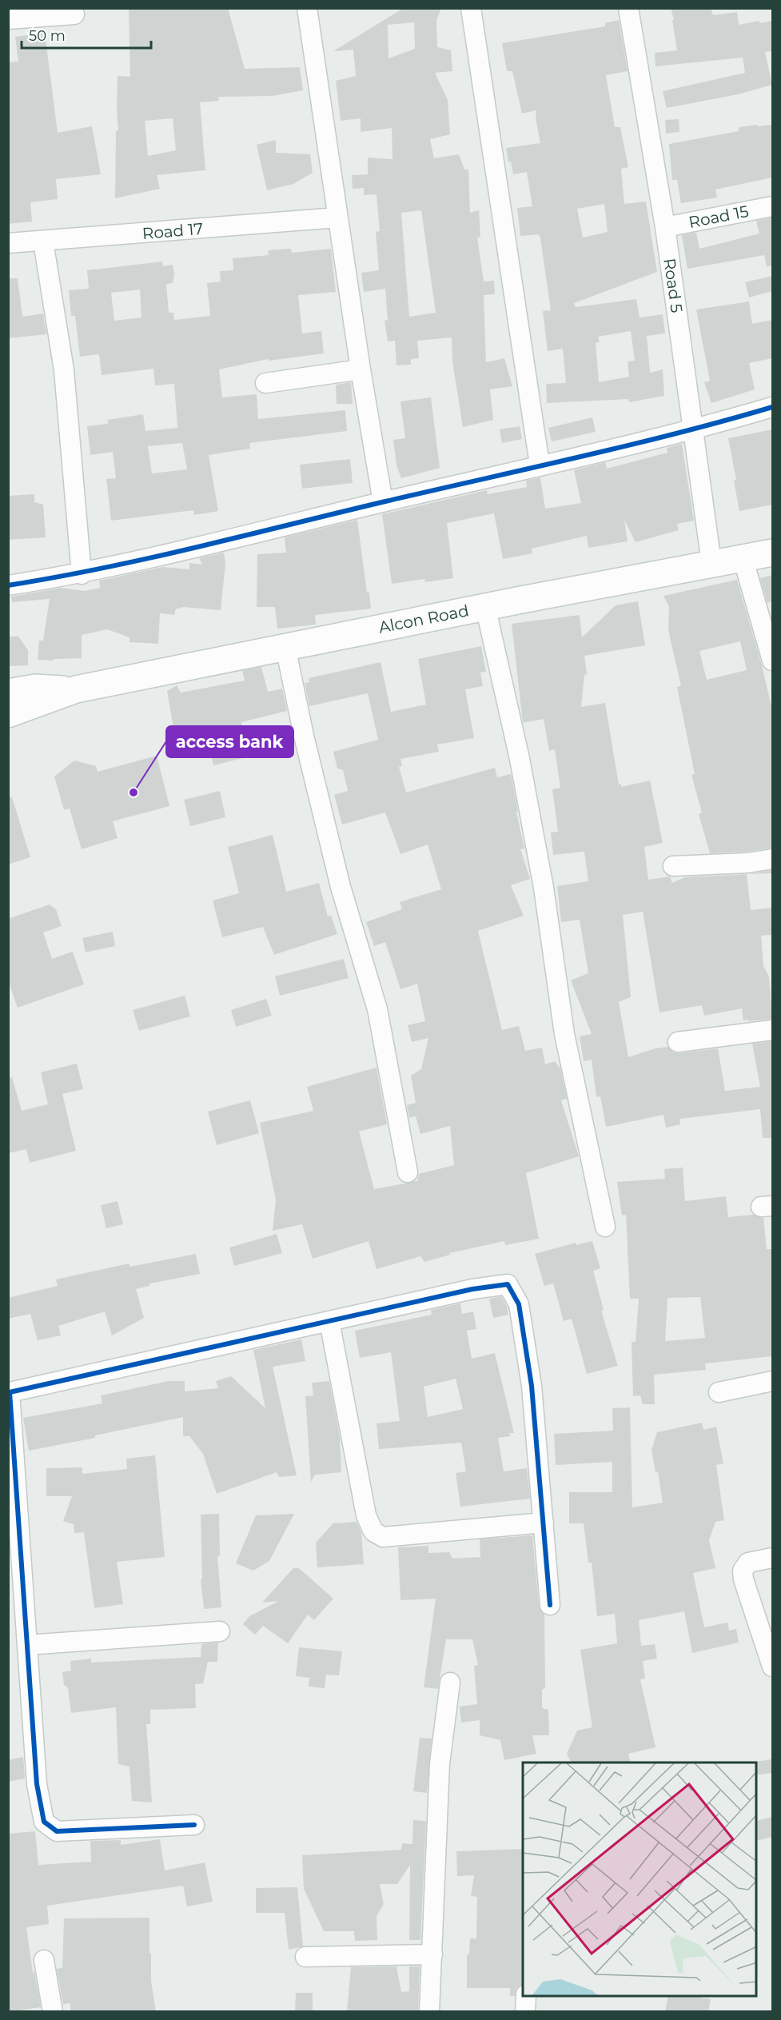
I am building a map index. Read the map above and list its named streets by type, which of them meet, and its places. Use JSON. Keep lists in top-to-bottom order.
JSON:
{
  "streets": {
    "main road": ["Alcon Road"],
    "street": ["Road 15", "Road 17", "Road 5"]
  },
  "crossings": [
    ["Road 15", "Road 5"],
    ["Road 5", "Alcon Road"]
  ],
  "places": ["access bank"],
  "scale_bar": "50 m"
}
